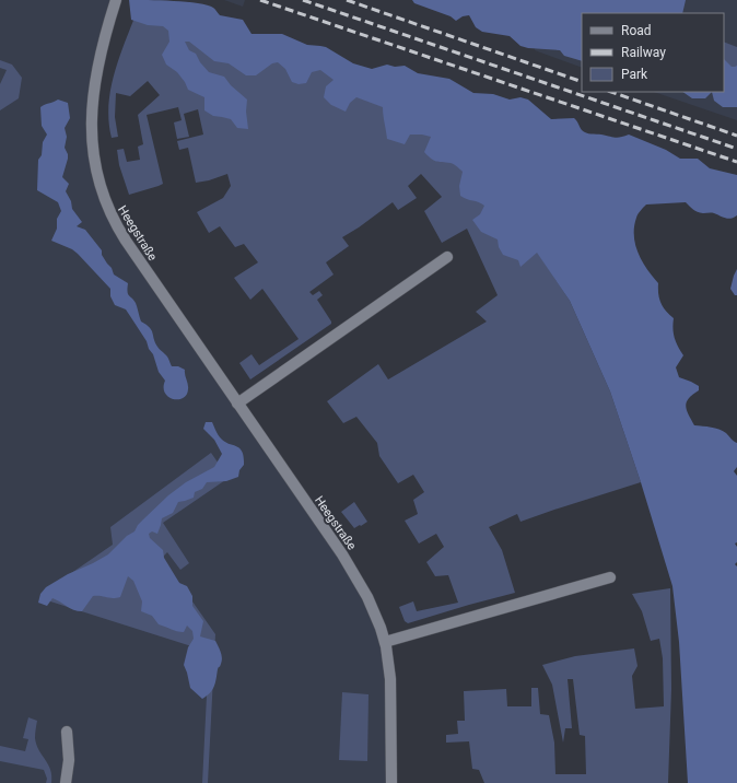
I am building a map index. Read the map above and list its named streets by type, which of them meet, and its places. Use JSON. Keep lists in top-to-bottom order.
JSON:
{
  "streets": {
    "street": ["Heegstraße"]
  },
  "legend": ["Road", "Railway", "Park"]
}
